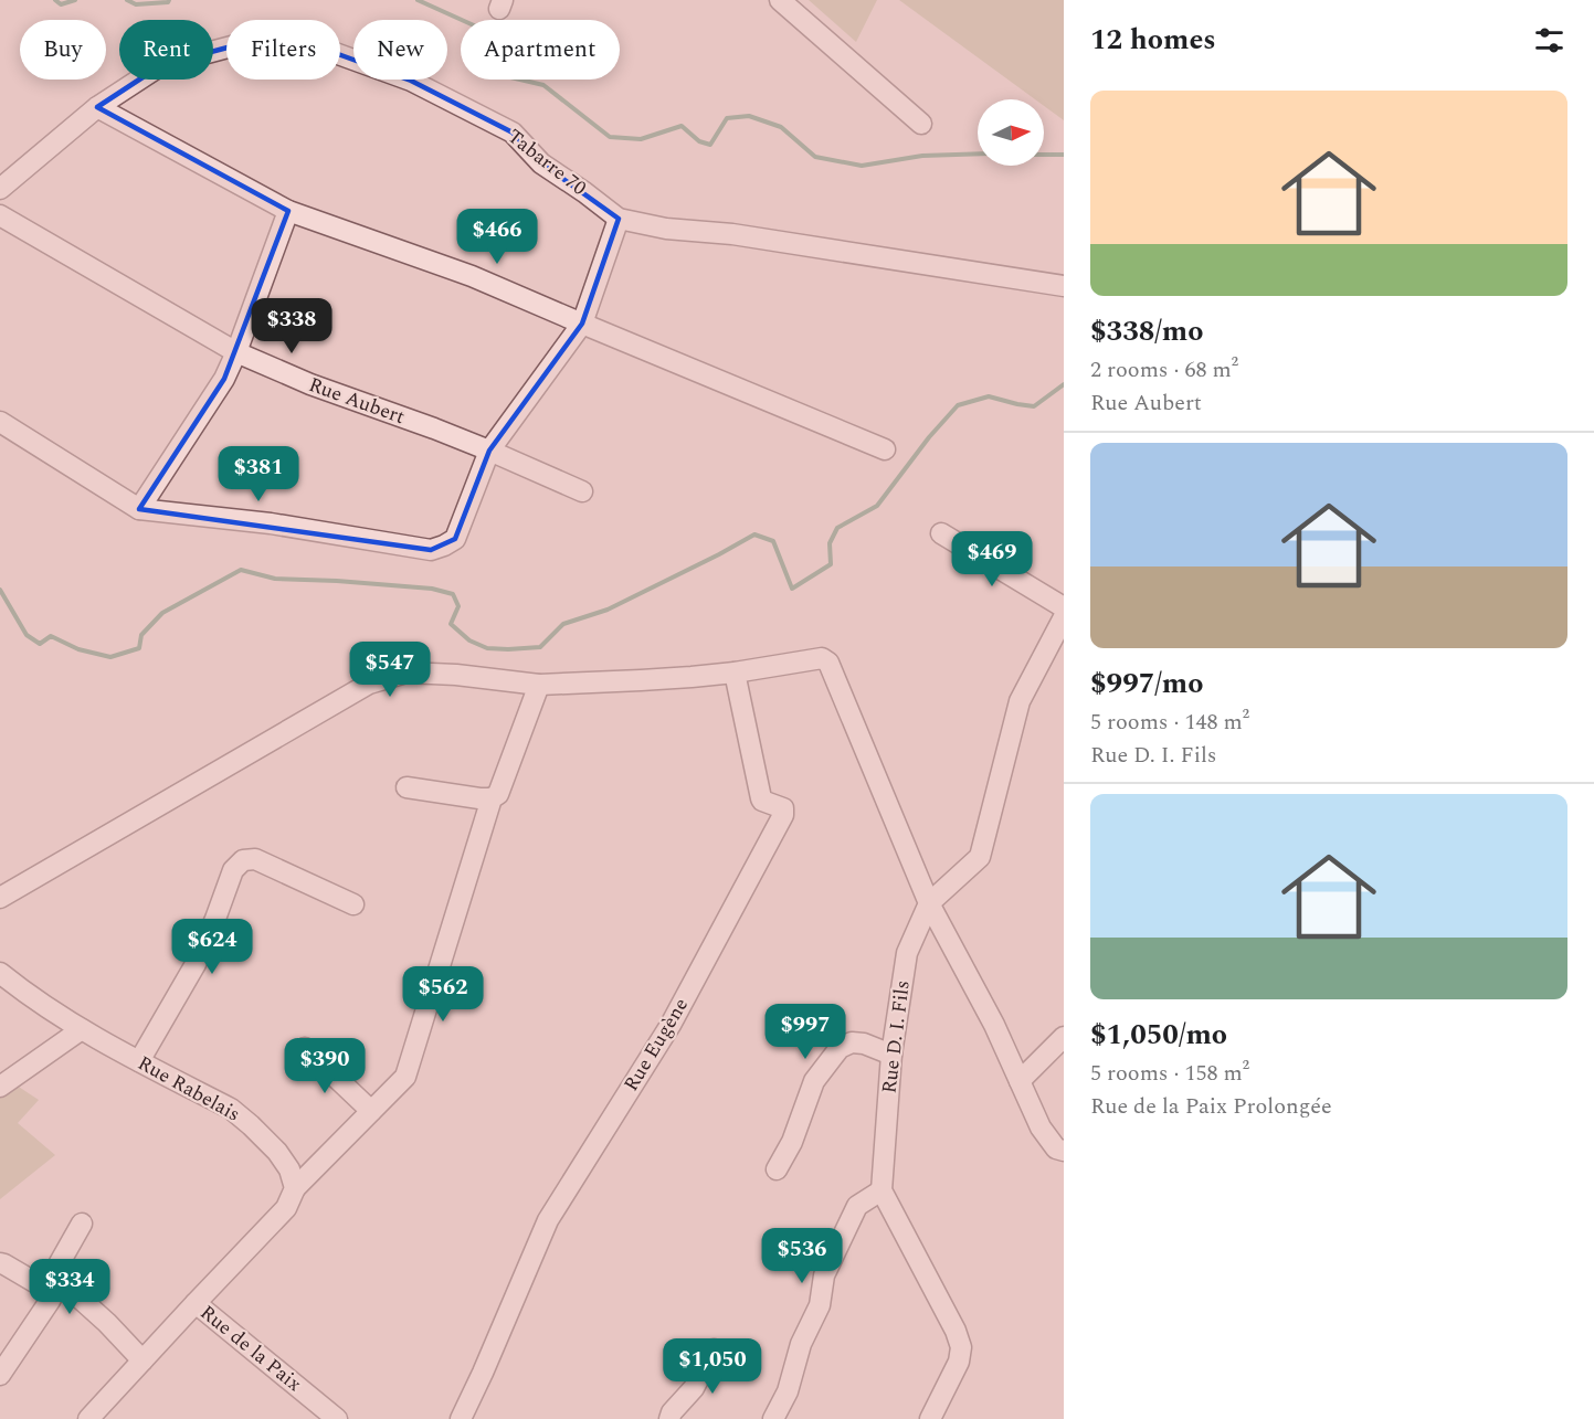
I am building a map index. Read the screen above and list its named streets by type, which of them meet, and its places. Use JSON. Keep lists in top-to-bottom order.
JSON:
{
  "streets": {
    "street": [
      "Tabarre 70",
      "Rue Aubert",
      "Rue D. I. Fils",
      "Rue Eugène",
      "Rue Rabelais",
      "Rue de la Paix"
    ]
  },
  "north": "right",
  "page": {
    "heading": "12 homes",
    "chip": [
      "Buy",
      "Rent",
      "Filters",
      "New",
      "Apartment"
    ],
    "list": [
      {
        "name": "$338/mo",
        "note": "2 rooms · 68 m² · Rue Aubert"
      },
      {
        "name": "$997/mo",
        "note": "5 rooms · 148 m² · Rue D. I. Fils"
      },
      {
        "name": "$1,050/mo",
        "note": "5 rooms · 158 m² · Rue de la Paix Prolongée"
      }
    ],
    "price": [
      "$466",
      "$338",
      "$381",
      "$469",
      "$547",
      "$624",
      "$562",
      "$997",
      "$390",
      "$536",
      "$334",
      "$1,050"
    ]
  }
}
